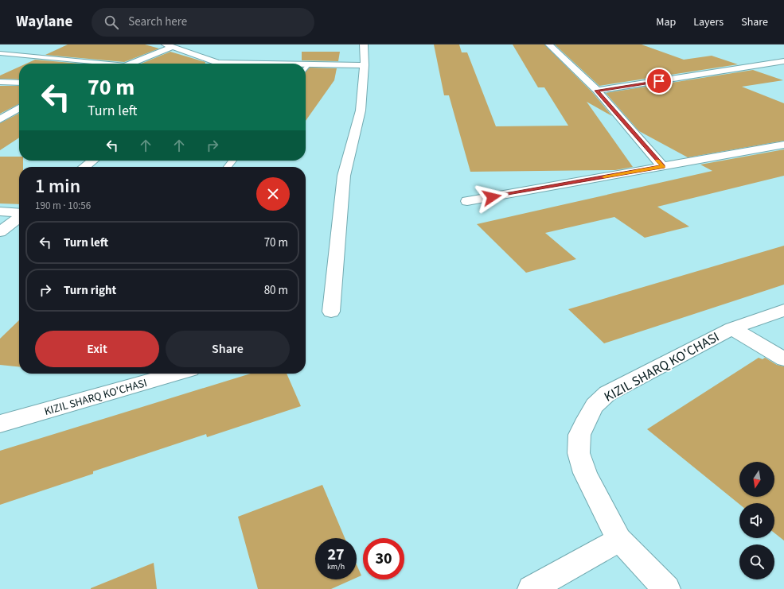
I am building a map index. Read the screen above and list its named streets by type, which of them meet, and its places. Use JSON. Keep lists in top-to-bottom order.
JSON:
{
  "streets": {
    "street": ["KIZIL SHARQ KO'CHASI"]
  },
  "north": "bottom",
  "page": {
    "header": "Waylane",
    "search": "Search here",
    "nav": ["Map", "Layers", "Share"],
    "turn": ["70 m", "Turn left"],
    "heading": ["1 min", "190 m · 10:56"],
    "list": [
      {
        "name": "Turn left",
        "value": "70 m"
      },
      {
        "name": "Turn right",
        "value": "80 m"
      }
    ],
    "buttons": ["Exit", "Share"],
    "speed": "27 km/h",
    "limit": "30"
  }
}
